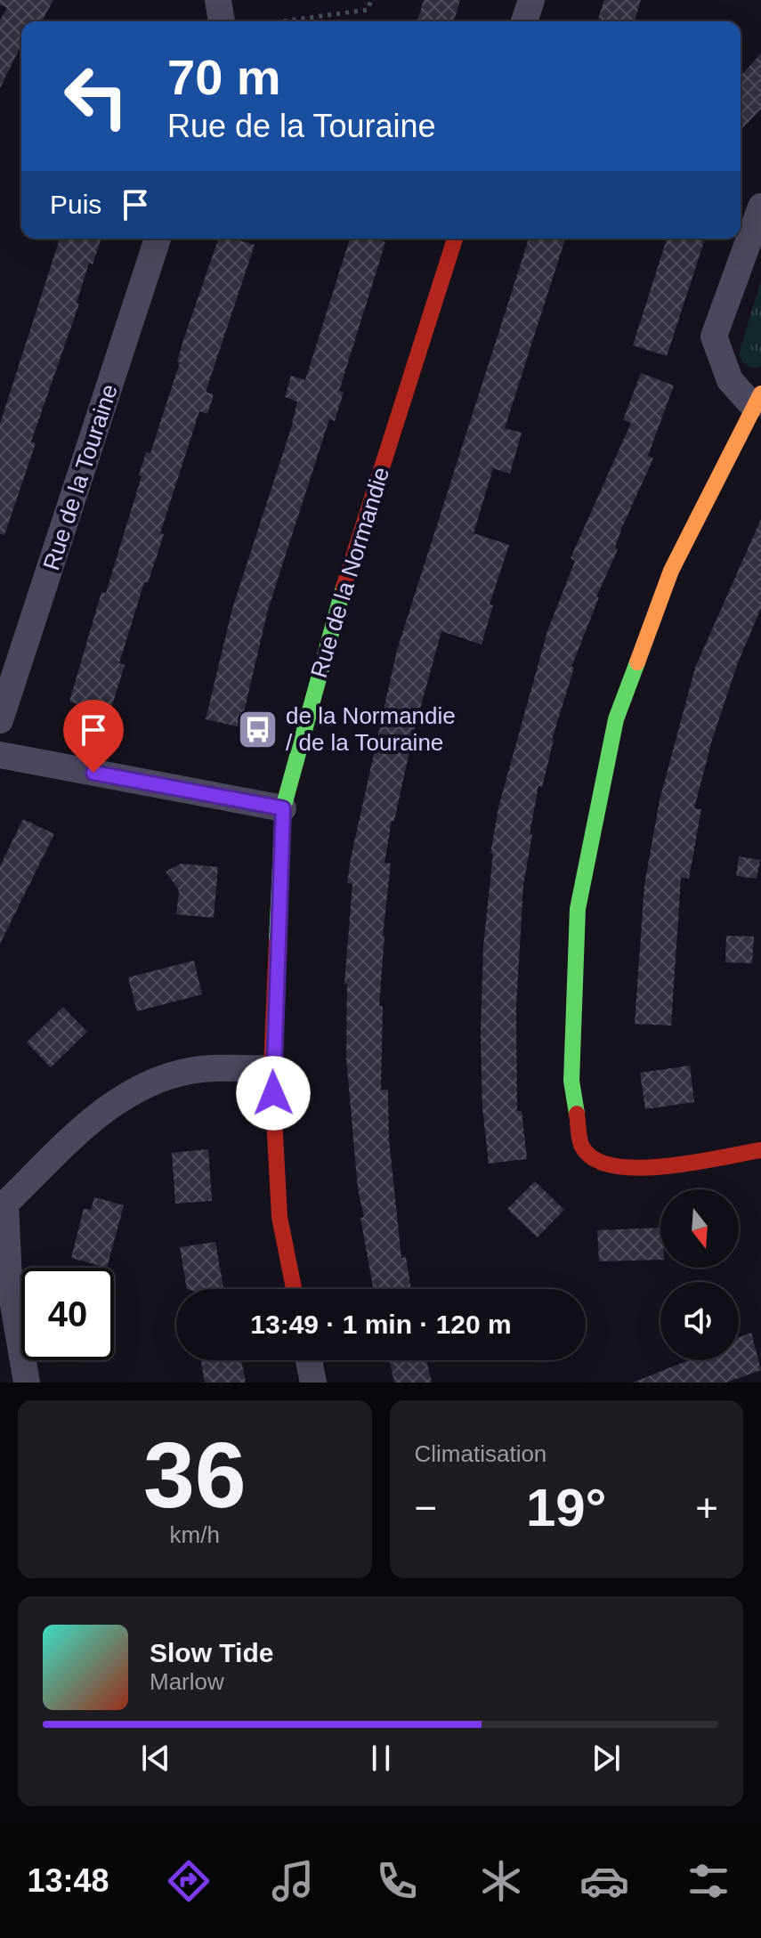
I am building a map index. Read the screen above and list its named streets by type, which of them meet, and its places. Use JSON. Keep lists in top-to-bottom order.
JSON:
{
  "streets": {
    "street": ["Rue de la Touraine", "Rue de la Normandie"]
  },
  "places": {
    "bus stop": ["de la Normandie / de la Touraine"]
  },
  "north": "bottom",
  "page": {
    "turn": ["70 m", "Rue de la Touraine"],
    "then": "Puis",
    "limit": "40",
    "trip": "13:49 · 1 min · 120 m",
    "tile": [
      ["36", "km/h"],
      "Climatisation"
    ],
    "heat": ["−", "19°", "+"],
    "song": ["Slow Tide", "Marlow"],
    "tabs": "13:48"
  }
}
